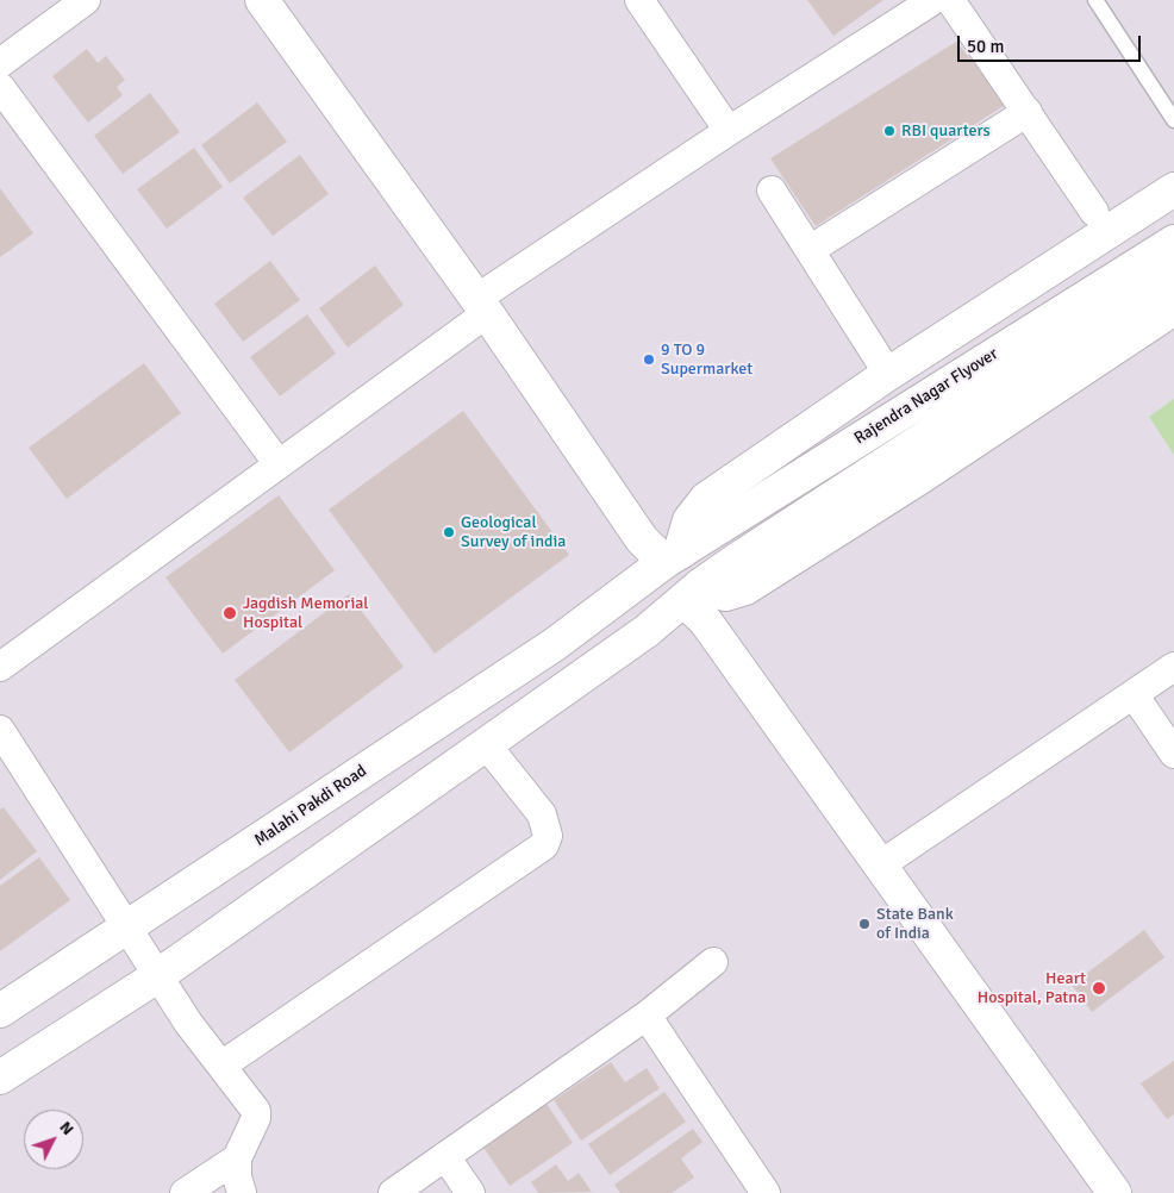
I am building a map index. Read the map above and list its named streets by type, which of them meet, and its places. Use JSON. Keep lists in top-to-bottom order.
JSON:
{
  "streets": {
    "main road": ["Rajendra Nagar Flyover", "Malahi Pakdi Road"]
  },
  "crossings": [
    ["Rajendra Nagar Flyover", "Malahi Pakdi Road"]
  ],
  "places": [
    "RBI quarters",
    "9 TO 9 Supermarket",
    "Geological Survey of india",
    "Jagdish Memorial Hospital",
    "State Bank of India",
    "Heart Hospital, Patna"
  ],
  "scale_bar": "50 m",
  "north": "top right"
}
